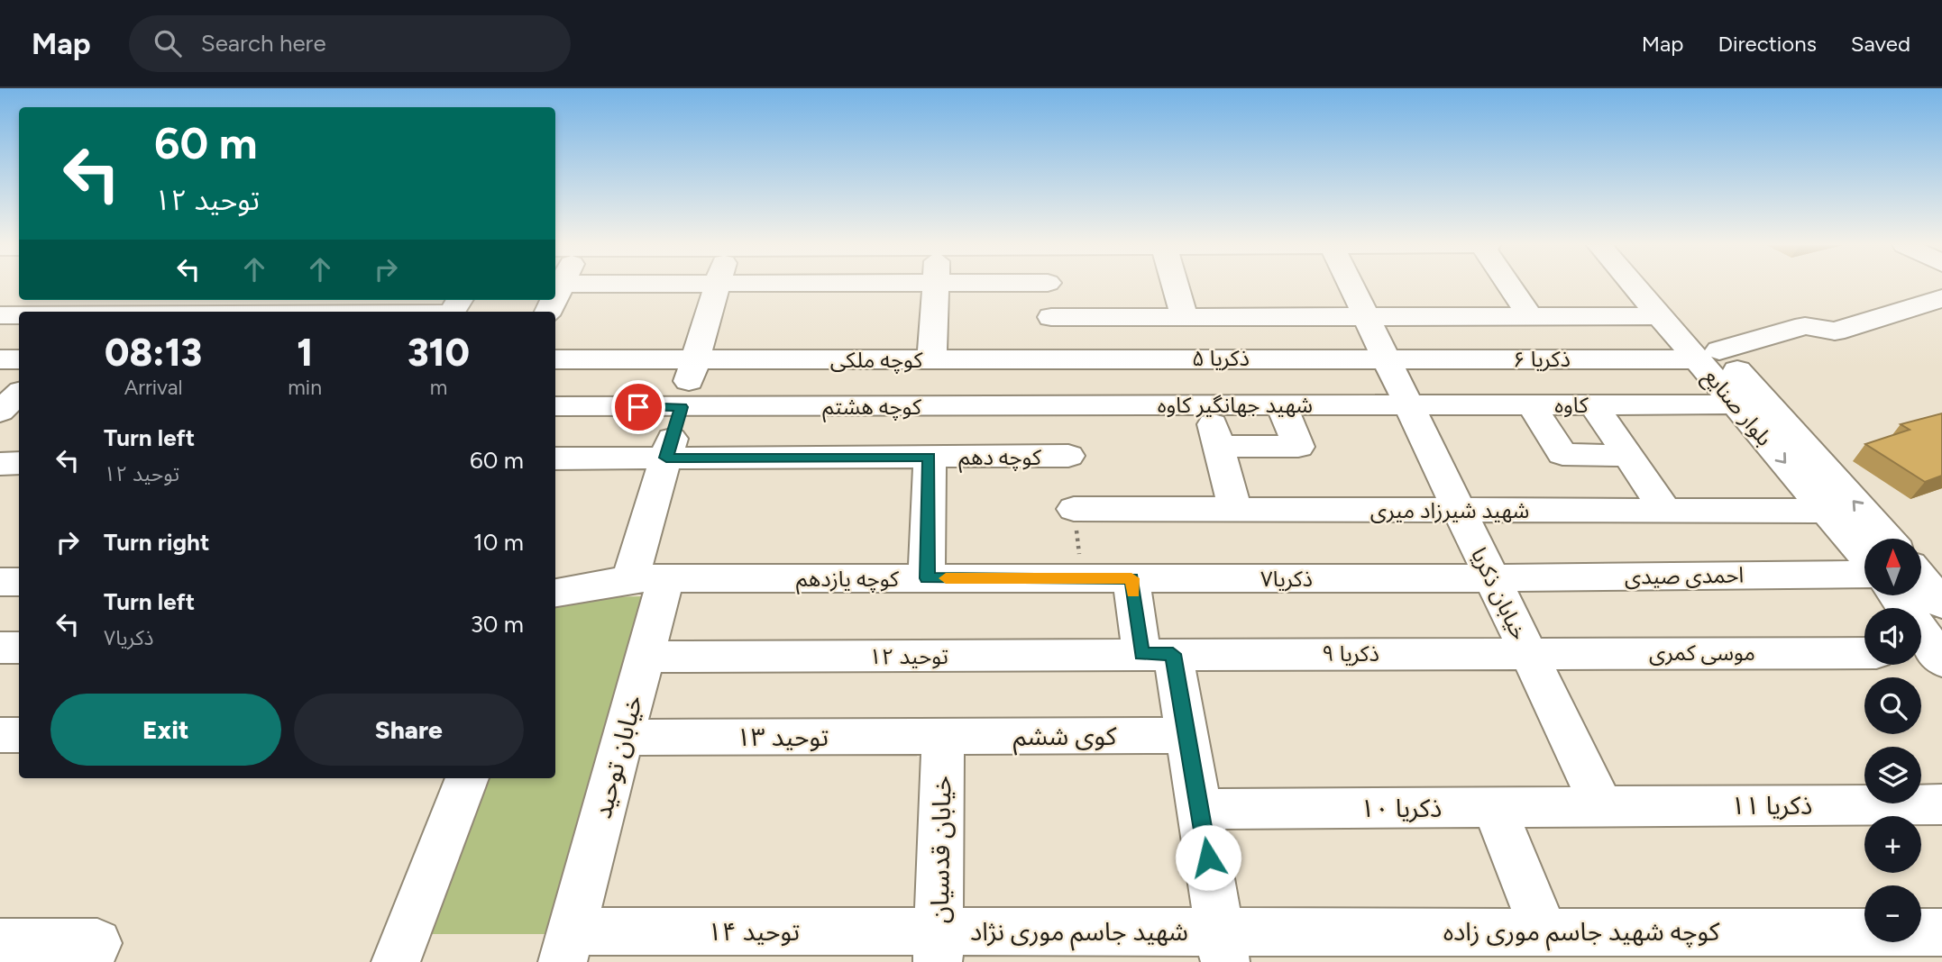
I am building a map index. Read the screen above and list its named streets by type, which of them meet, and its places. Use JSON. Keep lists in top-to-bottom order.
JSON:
{
  "streets": {
    "street": [
      "ذکریا ۵",
      "ذکریا ۶",
      "کوچه ملکی",
      "شهید جهانگیر کاوه",
      "کاوه",
      "کوچه هشتم",
      "بلوار صنایع",
      "کوچه دهم",
      "شهید شیرزاد میری",
      "احمدی صیدی",
      "کوچه یازدهم",
      "ذکریا۷",
      "خیابان ذکریا",
      "موسی کمری",
      "ذکریا ۹",
      "توحید ۱۲",
      "کوی ششم",
      "توحید ۱۳",
      "خیابان توحید",
      "ذکریا ۱۱",
      "ذکریا ۱۰",
      "خیابان قدسیان",
      "توحید ۱۴",
      "شهید جاسم موری نژاد",
      "کوچه شهید جاسم موری زاده"
    ]
  },
  "crossings": [
    ["ذکریا ۵", "ذکریا ۶"],
    ["ذکریا ۵", "کوچه ملکی"],
    ["ذکریا ۵", "خیابان ذکریا"],
    ["ذکریا ۶", "بلوار صنایع"],
    ["ذکریا ۶", "خیابان ذکریا"],
    ["شهید جهانگیر کاوه", "کاوه"],
    ["شهید جهانگیر کاوه", "کوچه هشتم"],
    ["شهید جهانگیر کاوه", "خیابان ذکریا"],
    ["کاوه", "بلوار صنایع"],
    ["کاوه", "خیابان ذکریا"],
    ["بلوار صنایع", "شهید شیرزاد میری"],
    ["شهید شیرزاد میری", "خیابان ذکریا"],
    ["احمدی صیدی", "ذکریا۷"],
    ["احمدی صیدی", "خیابان ذکریا"],
    ["کوچه یازدهم", "ذکریا۷"],
    ["کوچه یازدهم", "خیابان توحید"],
    ["ذکریا۷", "خیابان ذکریا"],
    ["خیابان ذکریا", "موسی کمری"],
    ["خیابان ذکریا", "ذکریا ۹"],
    ["خیابان ذکریا", "ذکریا ۱۱"],
    ["خیابان ذکریا", "ذکریا ۱۰"],
    ["موسی کمری", "ذکریا ۹"],
    ["ذکریا ۹", "توحید ۱۲"],
    ["توحید ۱۲", "خیابان توحید"],
    ["کوی ششم", "توحید ۱۳"],
    ["کوی ششم", "خیابان قدسیان"],
    ["توحید ۱۳", "خیابان توحید"],
    ["توحید ۱۳", "خیابان قدسیان"],
    ["خیابان توحید", "توحید ۱۴"],
    ["ذکریا ۱۱", "ذکریا ۱۰"],
    ["خیابان قدسیان", "توحید ۱۴"],
    ["خیابان قدسیان", "شهید جاسم موری نژاد"],
    ["توحید ۱۴", "شهید جاسم موری نژاد"],
    ["شهید جاسم موری نژاد", "کوچه شهید جاسم موری زاده"]
  ],
  "north": "top",
  "page": {
    "header": "Map",
    "search": "Search here",
    "nav": ["Map", "Directions", "Saved"],
    "turn": ["60 m", "توحید ۱۲"],
    "eta": [
      "08:13",
      "Arrival",
      "1",
      "min",
      "310",
      "m"
    ],
    "list": [
      {
        "name": "Turn left",
        "note": "توحید ۱۲",
        "value": "60 m"
      },
      {
        "name": "Turn right",
        "value": "10 m"
      },
      {
        "name": "Turn left",
        "note": "ذکریا۷",
        "value": "30 m"
      }
    ],
    "map_buttons": ["+", "−"],
    "buttons": ["Exit", "Share"]
  }
}
